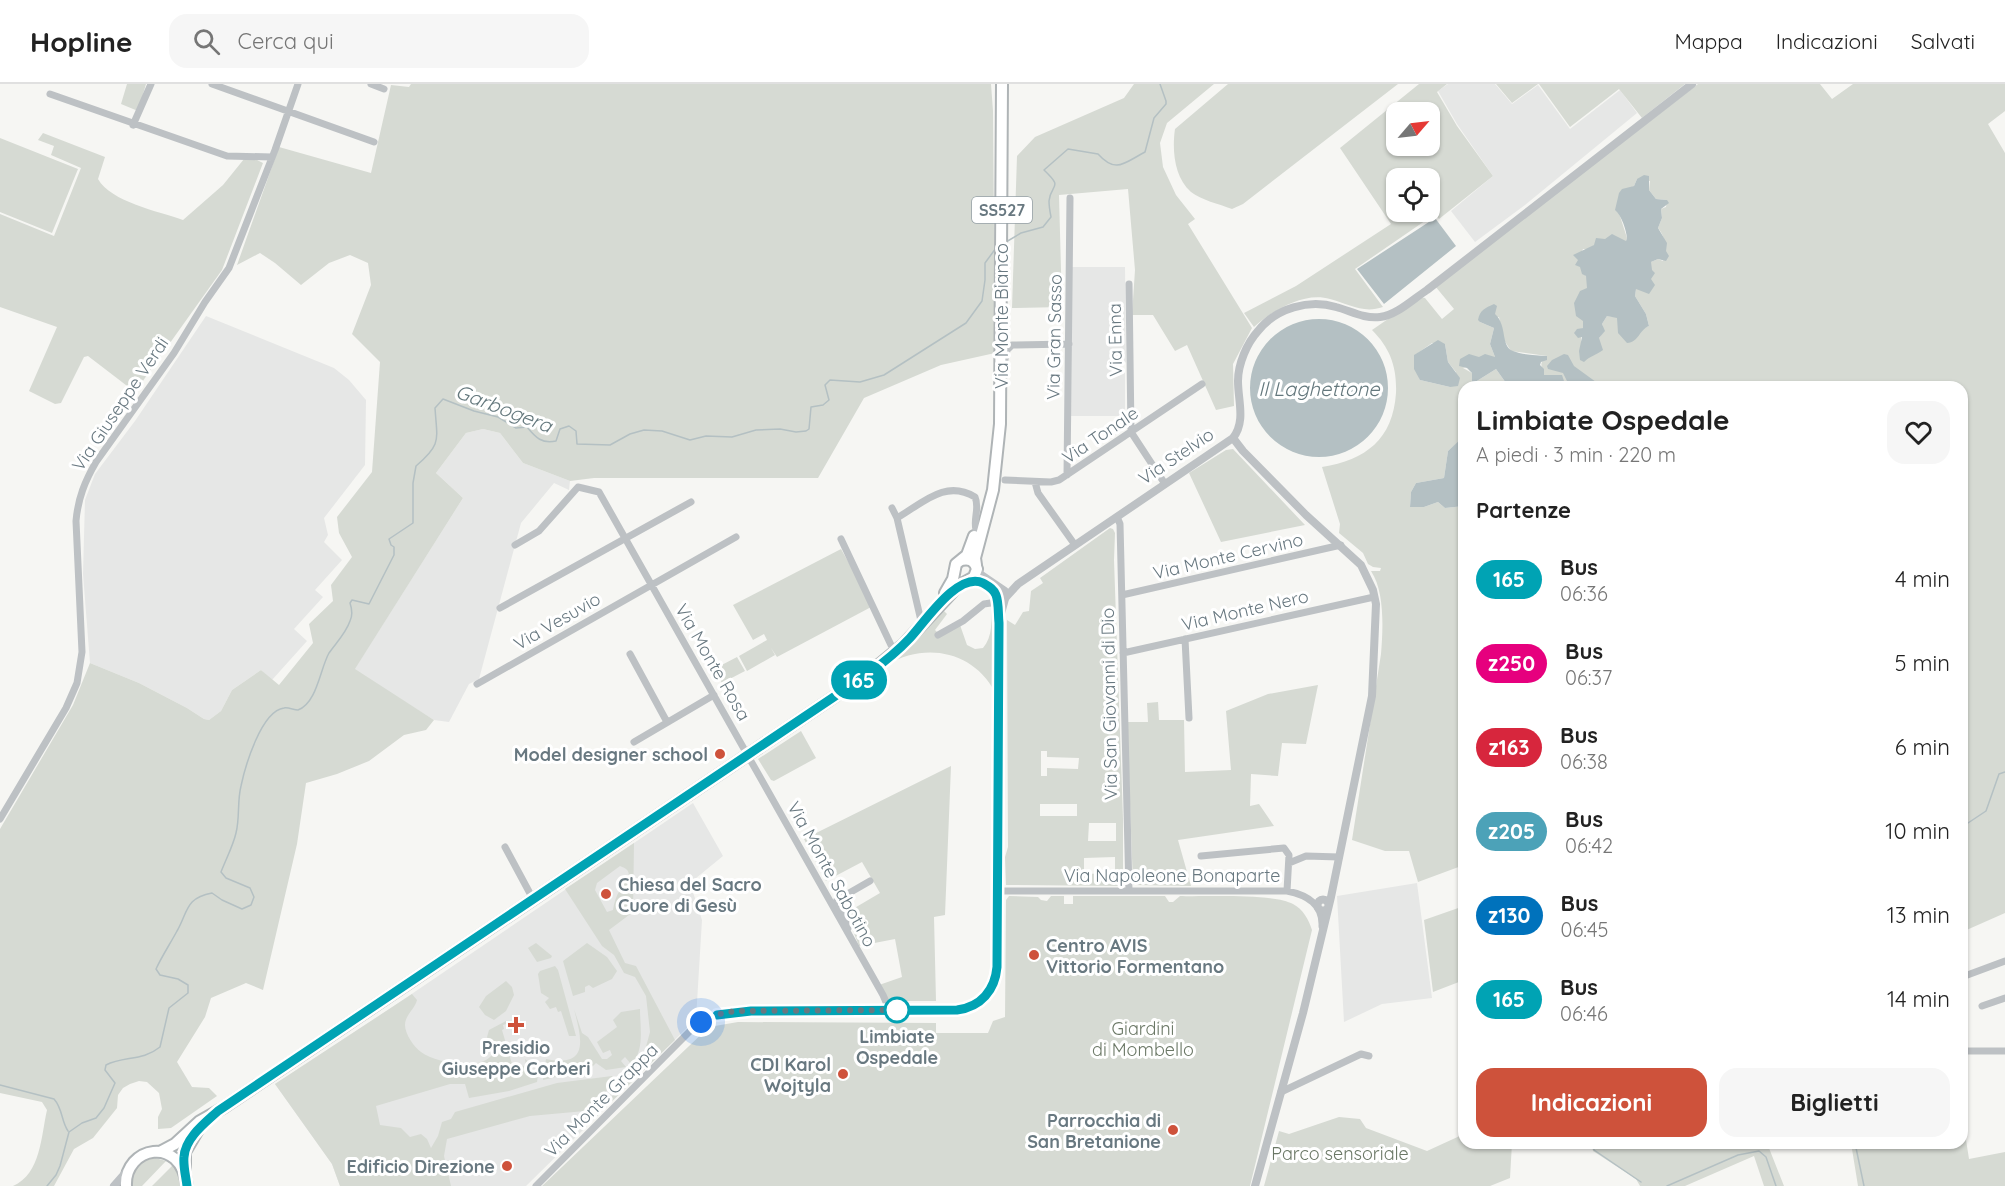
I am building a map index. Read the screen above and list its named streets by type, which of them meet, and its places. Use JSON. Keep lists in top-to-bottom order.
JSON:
{
  "streets": {
    "main road": ["SS527", "Via Monte Bianco"],
    "street": [
      "Via Gran Sasso",
      "Via Enna",
      "Via Giuseppe Verdi",
      "Via Tonale",
      "Via Stelvio",
      "Via Monte Cervino",
      "Via Monte Nero",
      "Via Vesuvio",
      "Via Monte Rosa",
      "Via San Giovanni di Dio",
      "Via Monte Sabotino",
      "Via Napoleone Bonaparte",
      "Via Monte Grappa"
    ]
  },
  "crossings": [
    ["Via Monte Bianco", "Via Tonale"],
    ["Via Gran Sasso", "Via Tonale"],
    ["Via Enna", "Via Tonale"],
    ["Via Stelvio", "Via San Giovanni di Dio"],
    ["Via Stelvio", "Via Monte Grappa"],
    ["Via Monte Cervino", "Via San Giovanni di Dio"],
    ["Via Monte Nero", "Via San Giovanni di Dio"],
    ["Via Vesuvio", "Via Monte Rosa"],
    ["Via Monte Rosa", "Via Monte Sabotino"],
    ["Via San Giovanni di Dio", "Via Napoleone Bonaparte"],
    ["Via Monte Sabotino", "Via Monte Grappa"],
    ["Via Napoleone Bonaparte", "Via Monte Grappa"]
  ],
  "water": ["Il Laghettone", "Garbogera"],
  "parks": ["Giardini di Mombello", "Parco sensoriale"],
  "places": {
    "other": [
      "Model designer school",
      "Chiesa del Sacro Cuore di Gesù",
      "Centro AVIS Vittorio Formentano",
      "Limbiate Ospedale",
      "CDI Karol Wojtyla",
      "Parrocchia di San Bretanione",
      "Edificio Direzione"
    ],
    "health": ["Presidio Giuseppe Corberi"]
  },
  "lines": ["bus line 165"],
  "north": "top right",
  "page": {
    "header": "Hopline",
    "search": "Cerca qui",
    "nav": ["Mappa", "Indicazioni", "Salvati"],
    "on_map": "165",
    "heading": [
      ["Limbiate Ospedale", "A piedi · 3 min · 220 m"],
      "Partenze"
    ],
    "list": [
      {
        "mark": "165",
        "name": "Bus",
        "note": "06:36",
        "value": "4 min"
      },
      {
        "mark": "z250",
        "name": "Bus",
        "note": "06:37",
        "value": "5 min"
      },
      {
        "mark": "z163",
        "name": "Bus",
        "note": "06:38",
        "value": "6 min"
      },
      {
        "mark": "z205",
        "name": "Bus",
        "note": "06:42",
        "value": "10 min"
      },
      {
        "mark": "z130",
        "name": "Bus",
        "note": "06:45",
        "value": "13 min"
      },
      {
        "mark": "165",
        "name": "Bus",
        "note": "06:46",
        "value": "14 min"
      }
    ],
    "buttons": ["Indicazioni", "Biglietti"]
  }
}
